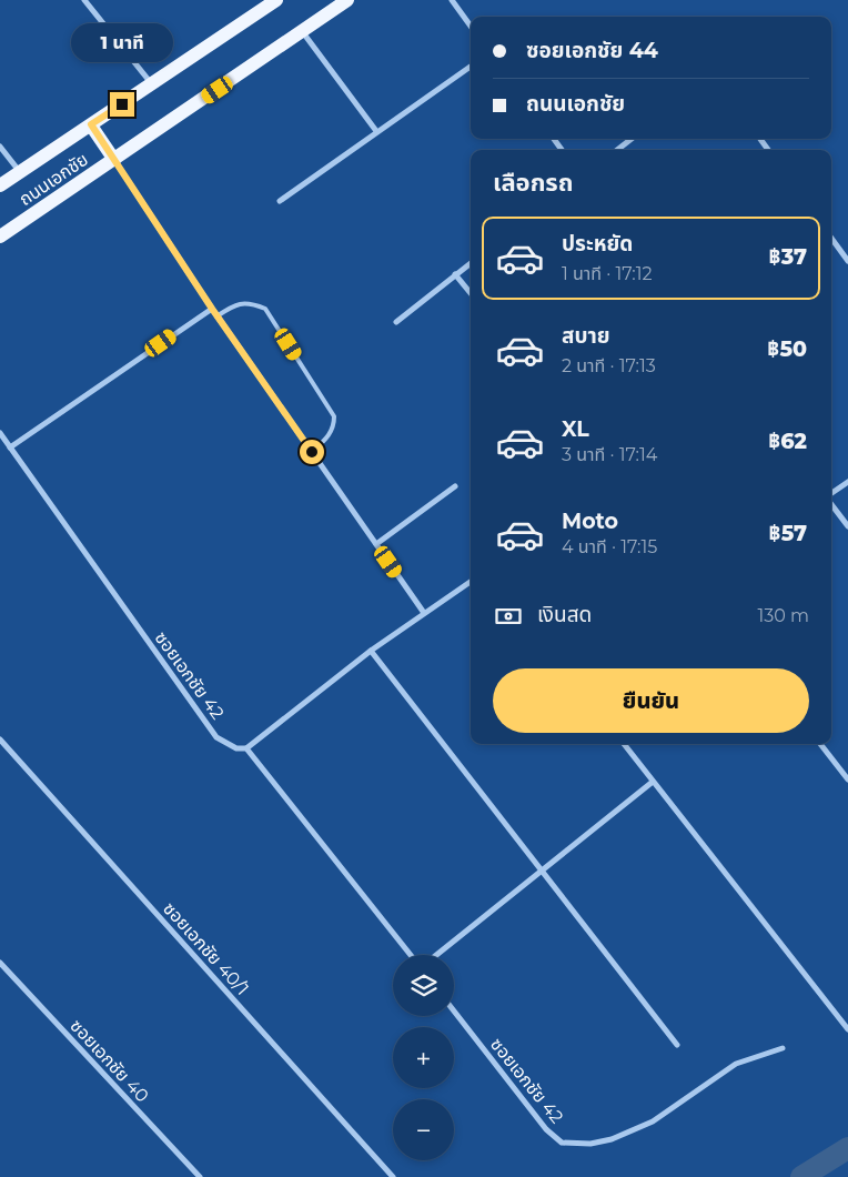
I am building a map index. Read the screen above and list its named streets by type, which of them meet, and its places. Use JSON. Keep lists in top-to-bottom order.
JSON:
{
  "streets": {
    "main road": ["ถนนเอกชัย"],
    "street": ["ซอยเอกชัย 42", "ซอยเอกชัย 40/1", "ซอยเอกชัย 40"]
  },
  "page": {
    "banner": ["ซอยเอกชัย 44", "ถนนเอกชัย"],
    "bubble": "1 นาที",
    "heading": "เลือกรถ",
    "list": [
      {
        "name": "ประหยัด",
        "note": "1 นาที · 17:12",
        "value": "฿37"
      },
      {
        "name": "สบาย",
        "note": "2 นาที · 17:13",
        "value": "฿50"
      },
      {
        "name": "XL",
        "note": "3 นาที · 17:14",
        "value": "฿62"
      },
      {
        "name": "Moto",
        "note": "4 นาที · 17:15",
        "value": "฿57"
      }
    ],
    "pay": ["เงินสด", "130 m"],
    "buttons": "ยืนยัน",
    "map_buttons": ["+", "−"]
  }
}
